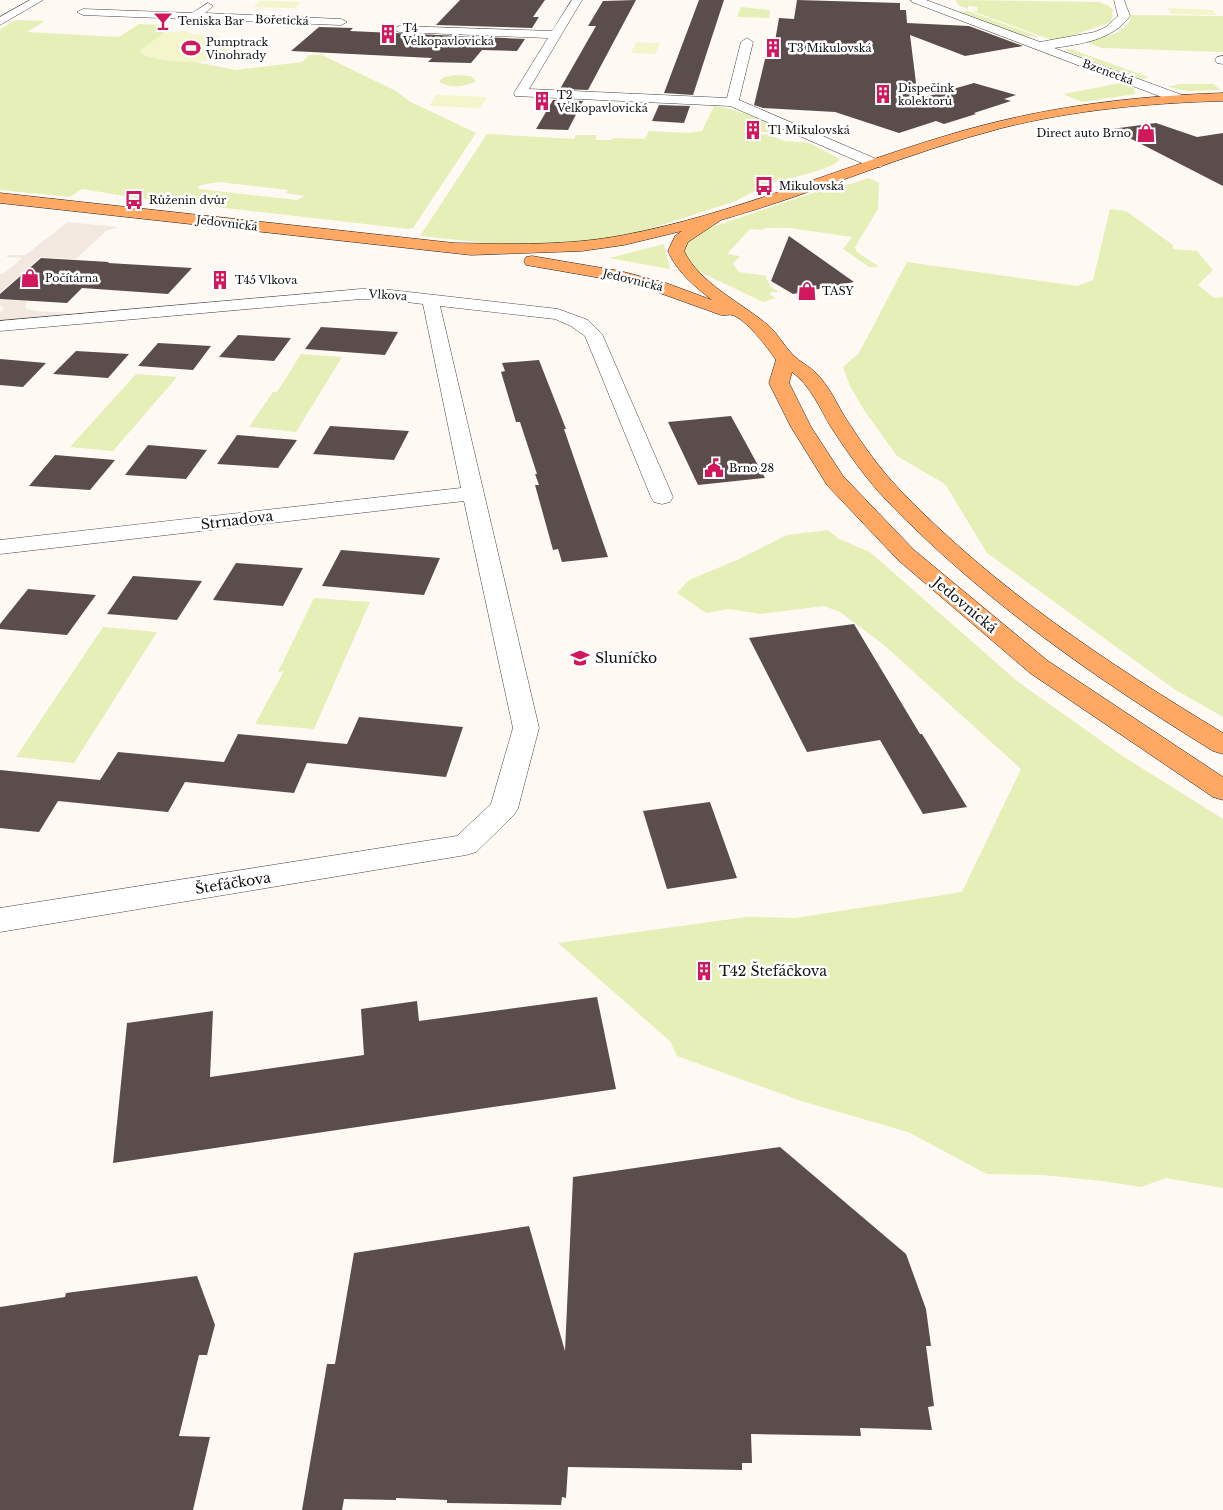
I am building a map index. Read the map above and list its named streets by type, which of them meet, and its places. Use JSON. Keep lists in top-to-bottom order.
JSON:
{
  "streets": {
    "main road": ["Jedovnická"],
    "street": [
      "Bořetická",
      "Bzenecká",
      "Vlkova",
      "Strnadova",
      "Štefáčkova"
    ]
  },
  "crossings": [
    ["Strnadova", "Štefáčkova"]
  ],
  "places": {
    "bar": ["Teniska Bar"],
    "building": [
      "T4 Velkopavlovická",
      "T3 Mikulovská",
      "Dispečink kolektorů",
      "T2 Velkopavlovická",
      "T1 Mikulovská",
      "T45 Vlkova",
      "T42 Štefáčkova"
    ],
    "sports": ["Pumptrack Vinohrady"],
    "shop": ["Direct auto Brno", "Počítárna", "TASY"],
    "bus stop": ["Mikulovská", "Růženin dvůr"],
    "public building": ["Brno 28"],
    "school or university": ["Sluníčko"]
  }
}
